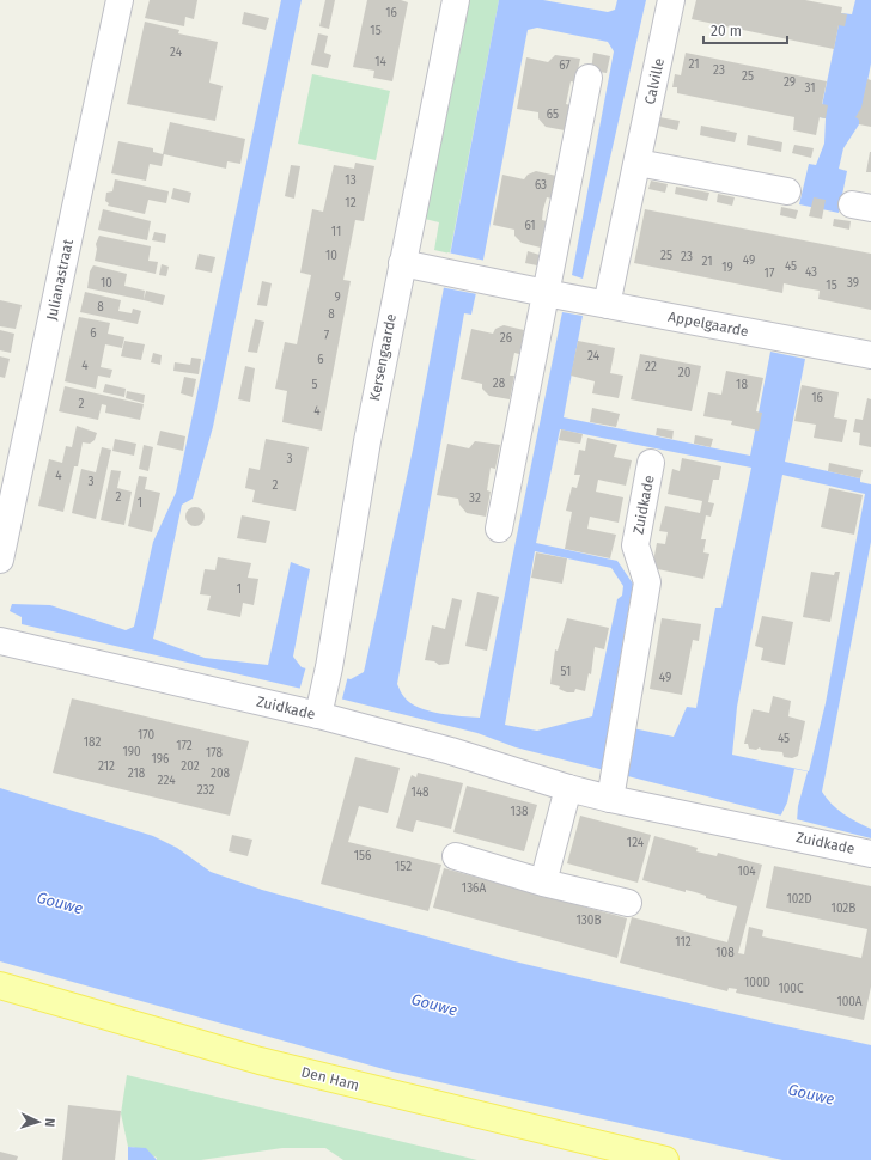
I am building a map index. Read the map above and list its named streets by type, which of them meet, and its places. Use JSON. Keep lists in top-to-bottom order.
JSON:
{
  "streets": {
    "main road": ["Den Ham"],
    "street": [
      "Calville",
      "Julianastraat",
      "Appelgaarde",
      "Kersengaarde",
      "Zuidkade"
    ]
  },
  "crossings": [
    ["Calville", "Appelgaarde"],
    ["Appelgaarde", "Kersengaarde"],
    ["Kersengaarde", "Zuidkade"]
  ],
  "water": ["Gouwe"],
  "house_numbers": [
    "16",
    "15",
    "24",
    "14",
    "21",
    "67",
    "23",
    "25",
    "29",
    "31",
    "65",
    "13",
    "63",
    "12",
    "61",
    "11",
    "10",
    "25",
    "23",
    "49",
    "21",
    "45",
    "19",
    "43",
    "17",
    "10",
    "39",
    "15",
    "9",
    "8",
    "8",
    "6",
    "7",
    "26",
    "24",
    "6",
    "4",
    "22",
    "20",
    "28",
    "5",
    "18",
    "16",
    "2",
    "4",
    "3",
    "4",
    "3",
    "2",
    "2",
    "32",
    "1",
    "1",
    "51",
    "49",
    "170",
    "45",
    "182",
    "172",
    "190",
    "178",
    "196",
    "212",
    "202",
    "218",
    "208",
    "224",
    "232",
    "148",
    "138",
    "124",
    "156",
    "152",
    "104",
    "136A",
    "102D",
    "102B",
    "130B",
    "112",
    "108",
    "100D",
    "100C",
    "100A"
  ],
  "scale_bar": "20 m",
  "north": "right"
}
